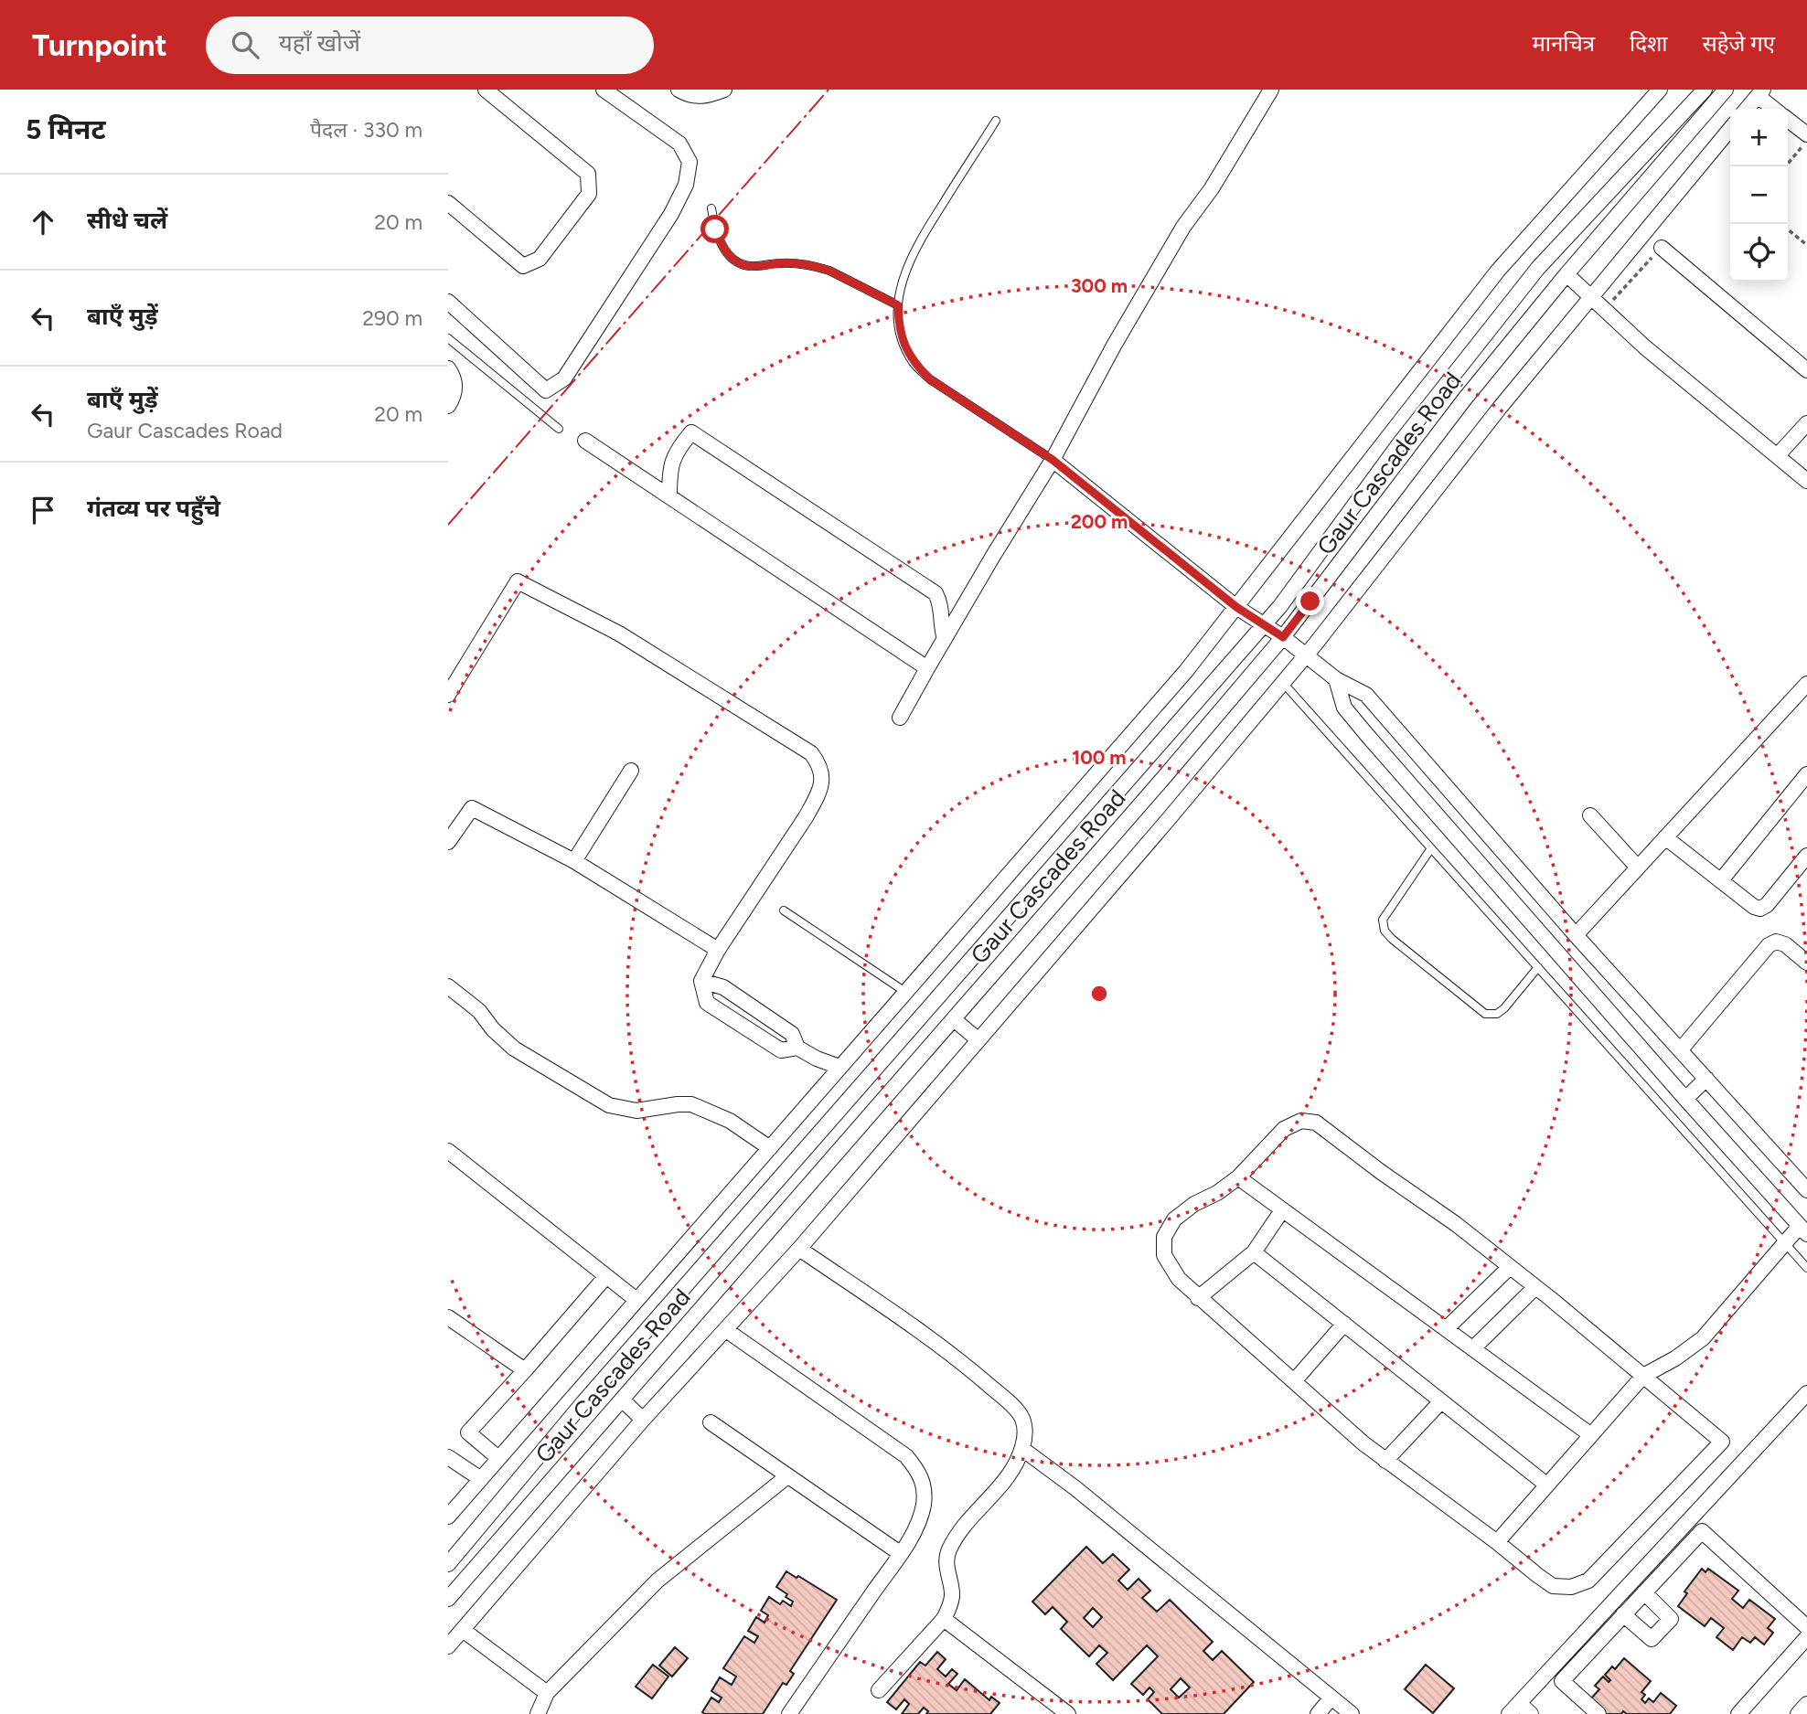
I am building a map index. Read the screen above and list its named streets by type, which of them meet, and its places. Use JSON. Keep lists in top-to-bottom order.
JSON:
{
  "streets": {
    "street": ["Gaur Cascades Road"]
  },
  "page": {
    "header": "Turnpoint",
    "search": "यहाँ खोजें",
    "nav": ["मानचित्र", "दिशा", "सहेजे गए"],
    "heading": ["5 मिनट", "पैदल · 330 m"],
    "map_buttons": ["+", "−"],
    "list": [
      ["सीधे चलें", "20 m"],
      ["बाएँ मुड़ें", "290 m"],
      ["बाएँ मुड़ें", "Gaur Cascades Road", "20 m"],
      "गंतव्य पर पहुँचे"
    ]
  },
  "rings": ["300 m", "200 m", "100 m"]
}
